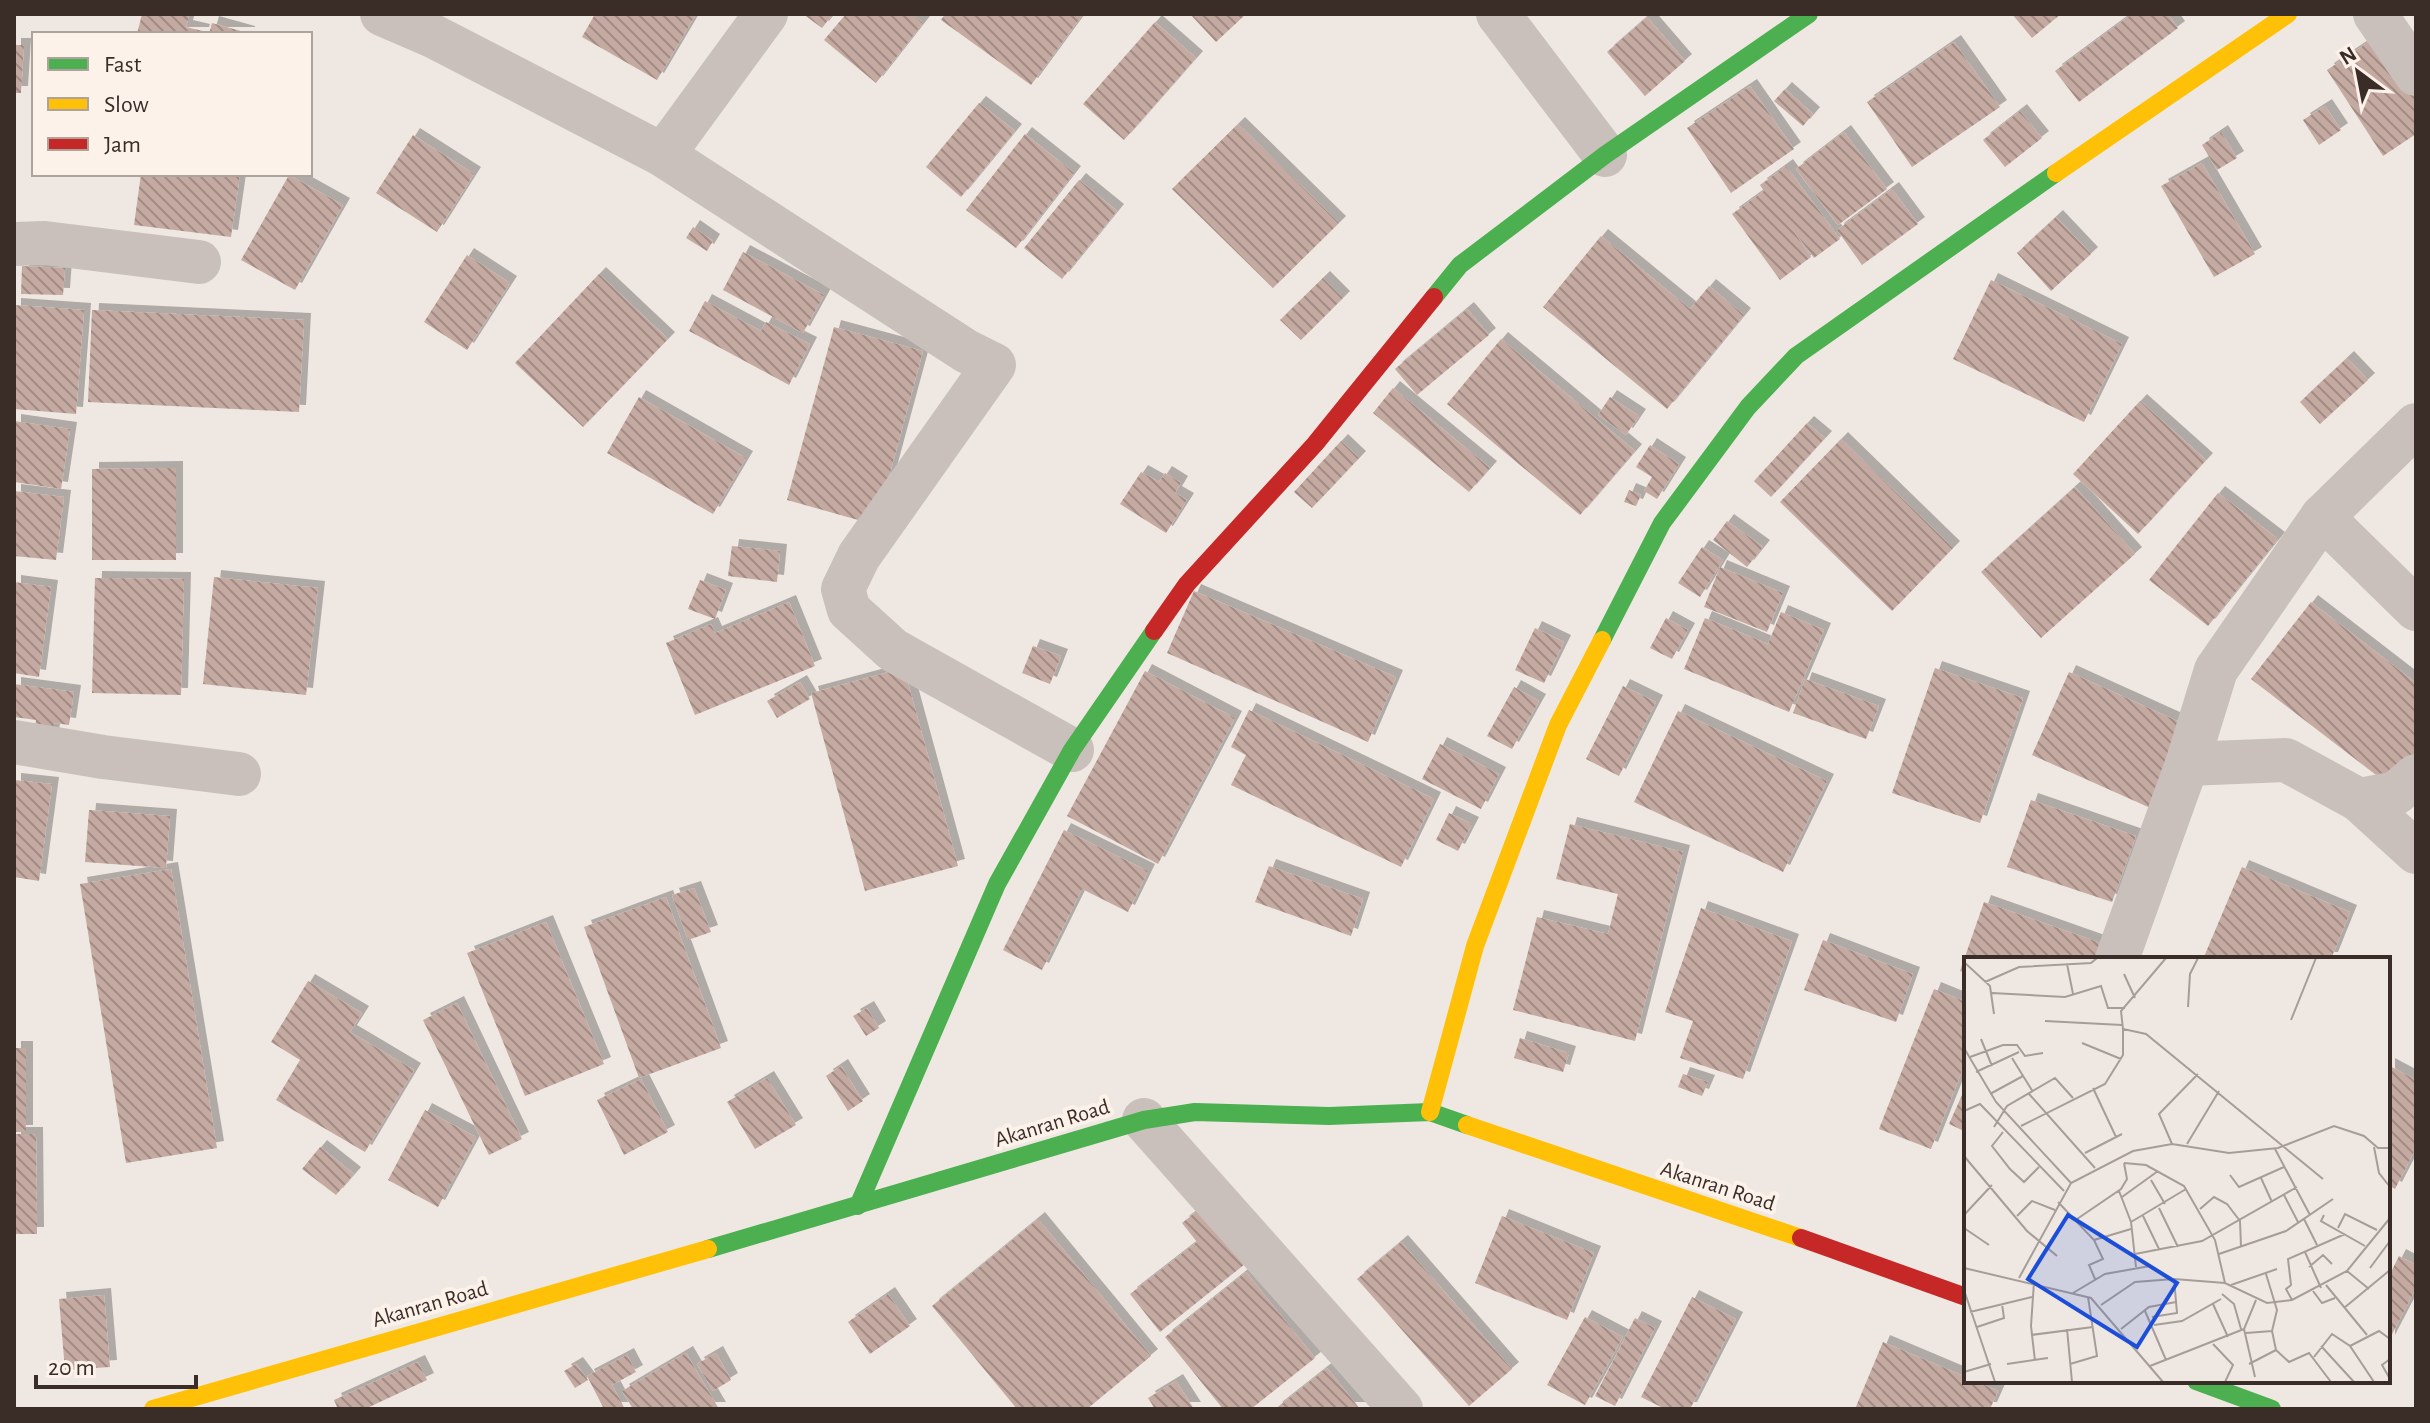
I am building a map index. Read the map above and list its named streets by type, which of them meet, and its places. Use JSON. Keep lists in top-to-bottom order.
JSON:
{
  "streets": {
    "street": ["Akanran Road"]
  },
  "legend": ["Fast", "Slow", "Jam"],
  "scale_bar": "20 m",
  "north": "top left"
}
